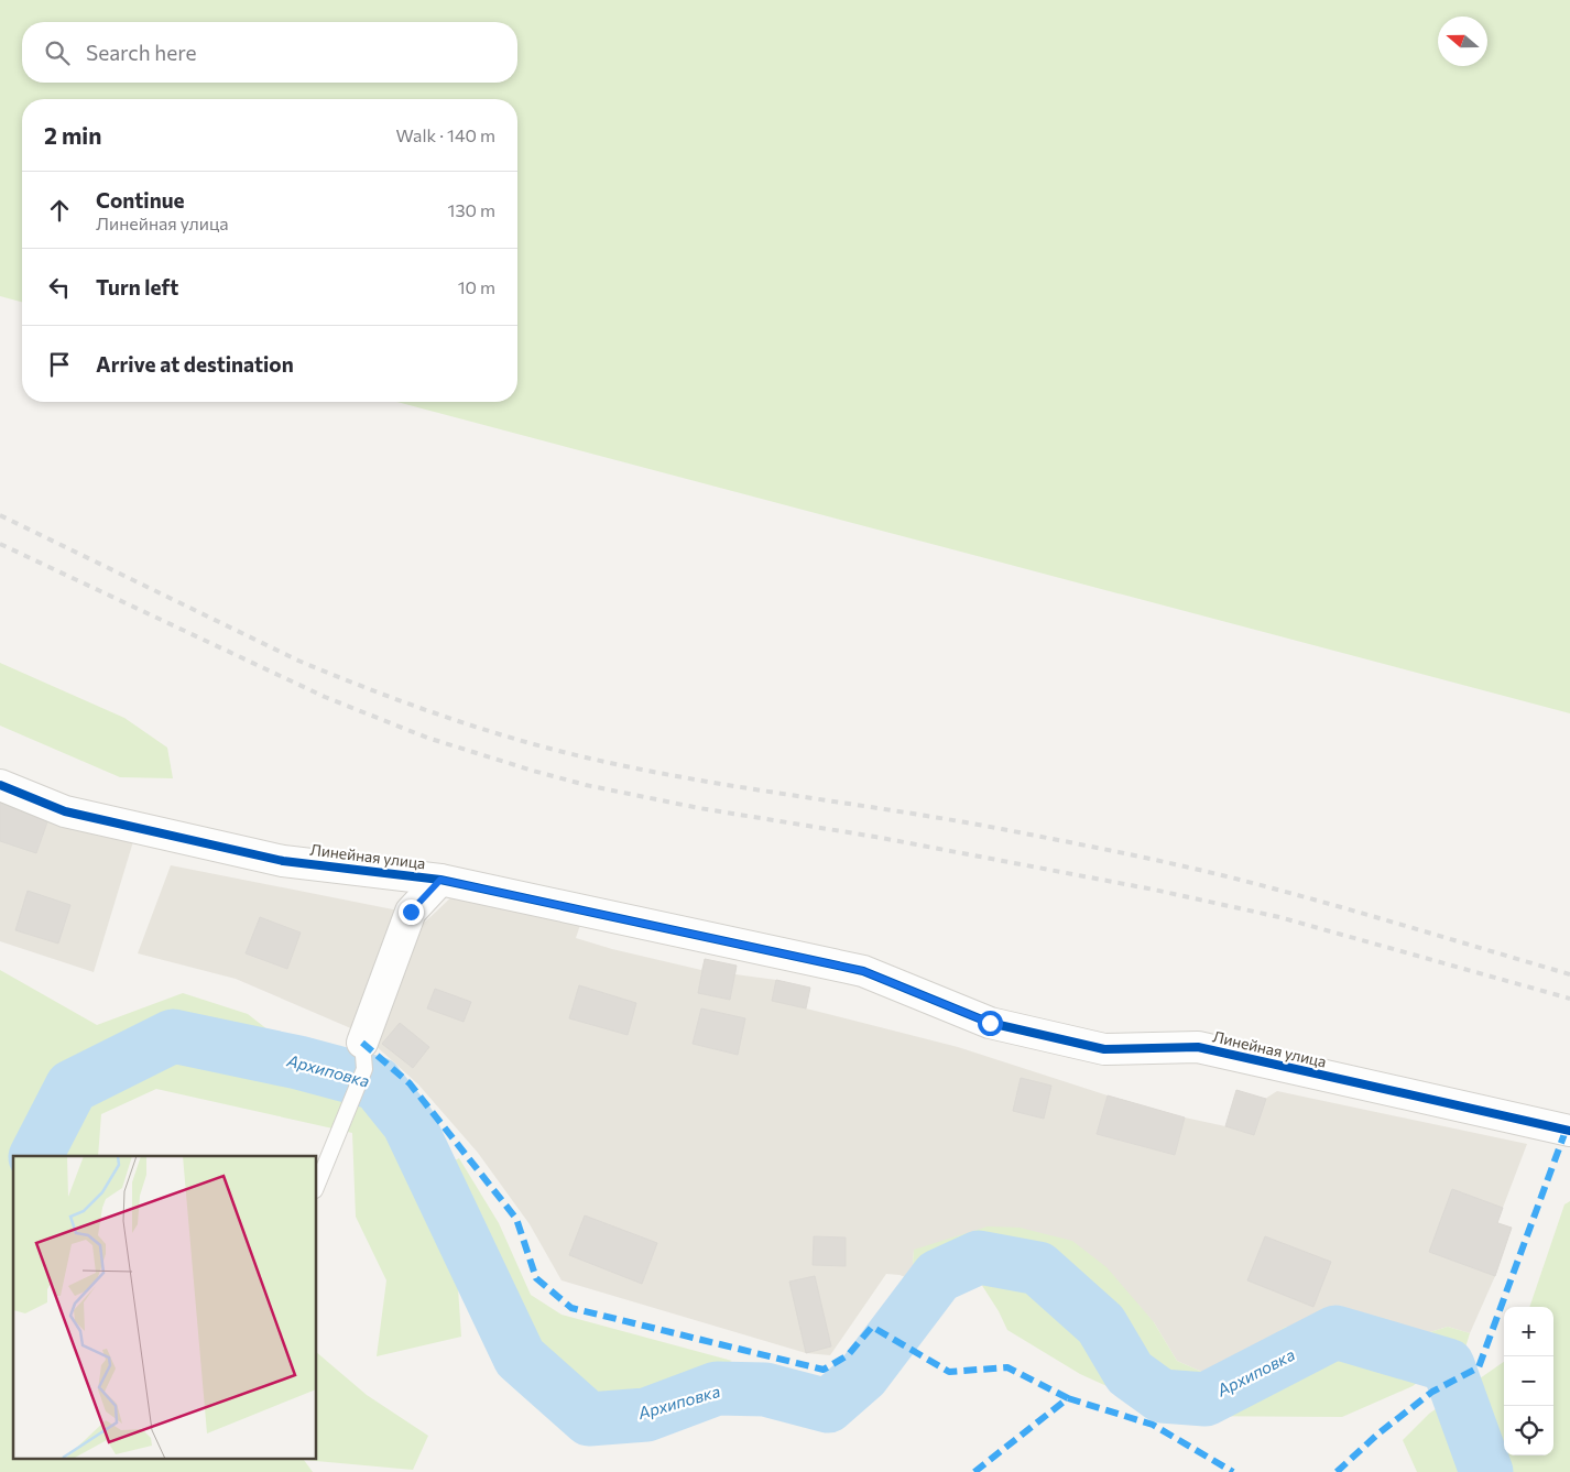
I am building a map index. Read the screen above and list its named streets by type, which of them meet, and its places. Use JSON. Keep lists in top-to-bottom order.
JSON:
{
  "streets": {
    "street": ["Линейная улица"]
  },
  "water": ["Архиповка"],
  "north": "left",
  "page": {
    "search": "Search here",
    "heading": ["2 min", "Walk · 140 m"],
    "list": [
      ["Continue", "Линейная улица", "130 m"],
      ["Turn left", "10 m"],
      "Arrive at destination"
    ],
    "map_buttons": ["+", "−"]
  }
}
